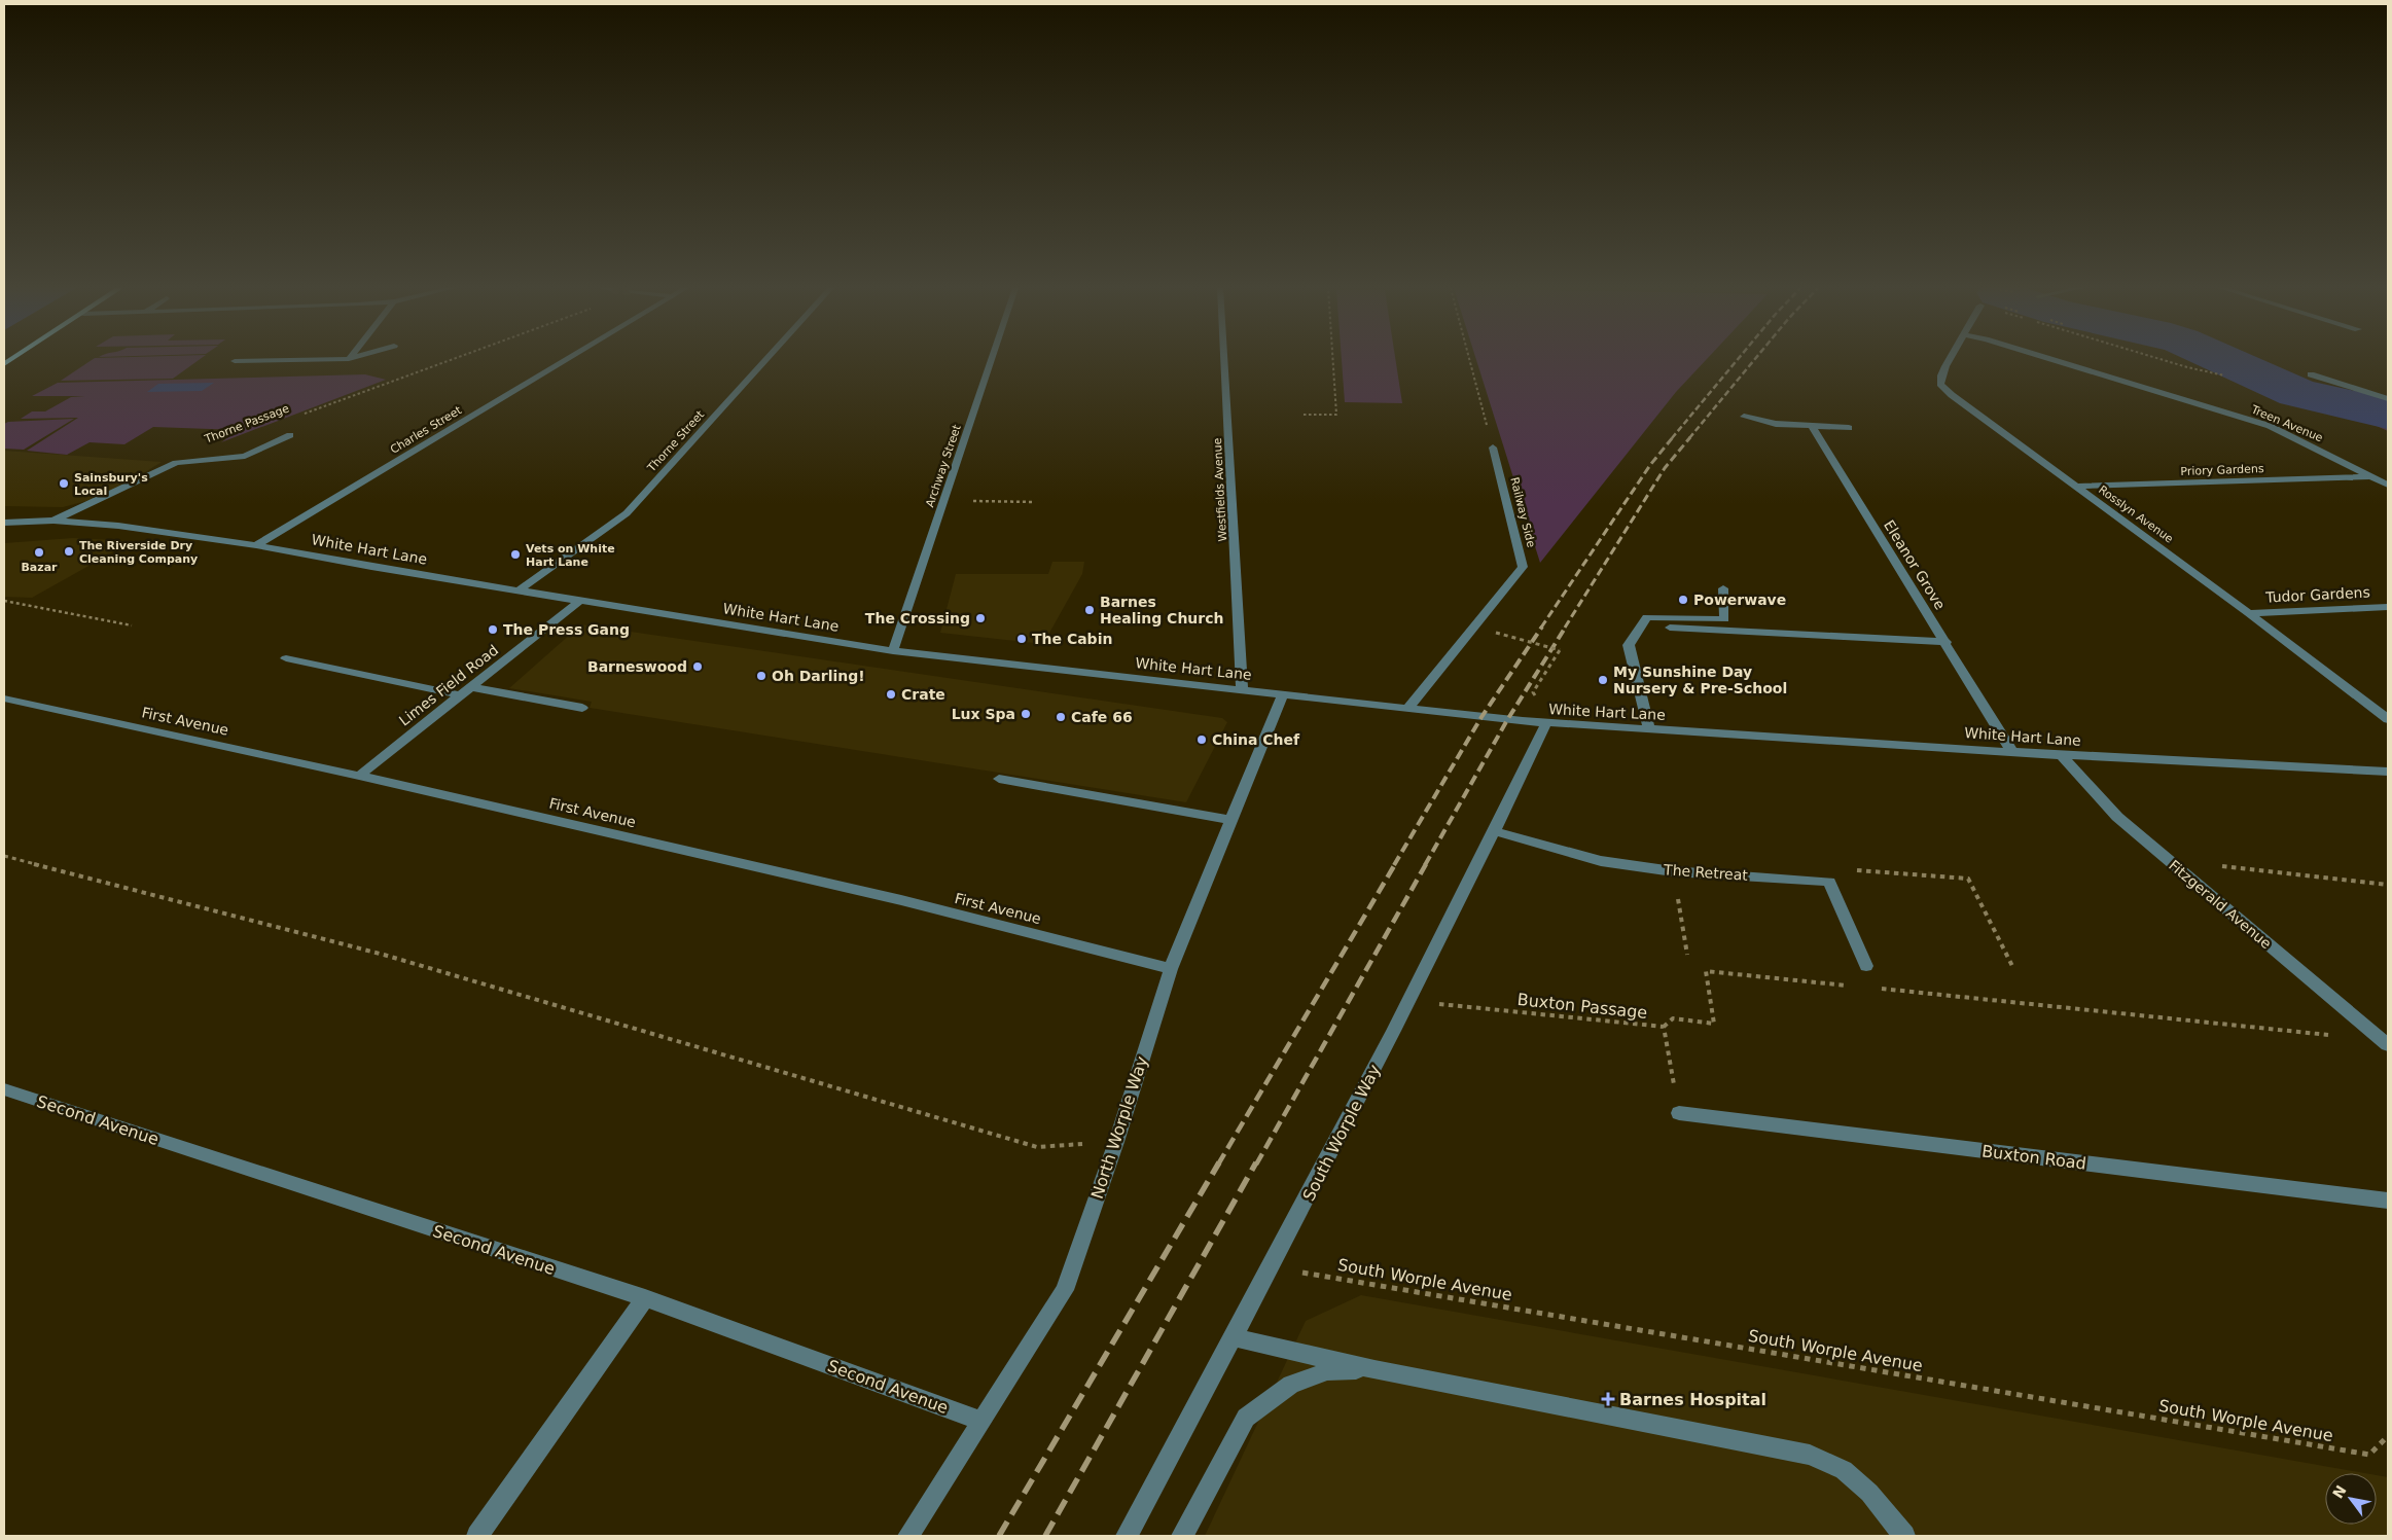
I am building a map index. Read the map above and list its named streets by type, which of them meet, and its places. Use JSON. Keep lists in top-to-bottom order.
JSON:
{
  "streets": {
    "street": [
      "Treen Avenue",
      "Charles Street",
      "Thorne Street",
      "Archway Street",
      "Priory Gardens",
      "Westfields Avenue",
      "Railway Side",
      "Rosslyn Avenue",
      "White Hart Lane",
      "Eleanor Grove",
      "Tudor Gardens",
      "Limes Field Road",
      "First Avenue",
      "The Retreat",
      "Fitzgerald Avenue",
      "Second Avenue",
      "North Worple Way",
      "South Worple Way",
      "Buxton Road"
    ],
    "path": ["Thorne Passage", "Buxton Passage", "South Worple Avenue"]
  },
  "crossings": [
    ["Treen Avenue", "Priory Gardens"],
    ["Charles Street", "White Hart Lane"],
    ["Thorne Street", "White Hart Lane"],
    ["Archway Street", "White Hart Lane"],
    ["Priory Gardens", "Rosslyn Avenue"],
    ["Westfields Avenue", "White Hart Lane"],
    ["Railway Side", "White Hart Lane"],
    ["Rosslyn Avenue", "Tudor Gardens"],
    ["White Hart Lane", "Eleanor Grove"],
    ["White Hart Lane", "Limes Field Road"],
    ["White Hart Lane", "Fitzgerald Avenue"],
    ["White Hart Lane", "North Worple Way"],
    ["White Hart Lane", "South Worple Way"],
    ["Limes Field Road", "First Avenue"],
    ["First Avenue", "North Worple Way"],
    ["The Retreat", "South Worple Way"],
    ["Buxton Passage", "South Worple Way"],
    ["Buxton Passage", "Buxton Road"],
    ["Second Avenue", "North Worple Way"],
    ["South Worple Way", "South Worple Avenue"]
  ],
  "places": {
    "other": [
      "Sainsbury's Local",
      "The Riverside Dry Cleaning Company",
      "Bazar",
      "Vets on White Hart Lane",
      "Powerwave",
      "Barnes Healing Church",
      "The Crossing",
      "The Press Gang",
      "The Cabin",
      "Barneswood",
      "Oh Darling!",
      "My Sunshine Day Nursery & Pre-School",
      "Crate",
      "Lux Spa",
      "Cafe 66",
      "China Chef"
    ],
    "health": ["Barnes Hospital"]
  },
  "north": "top left"
}
